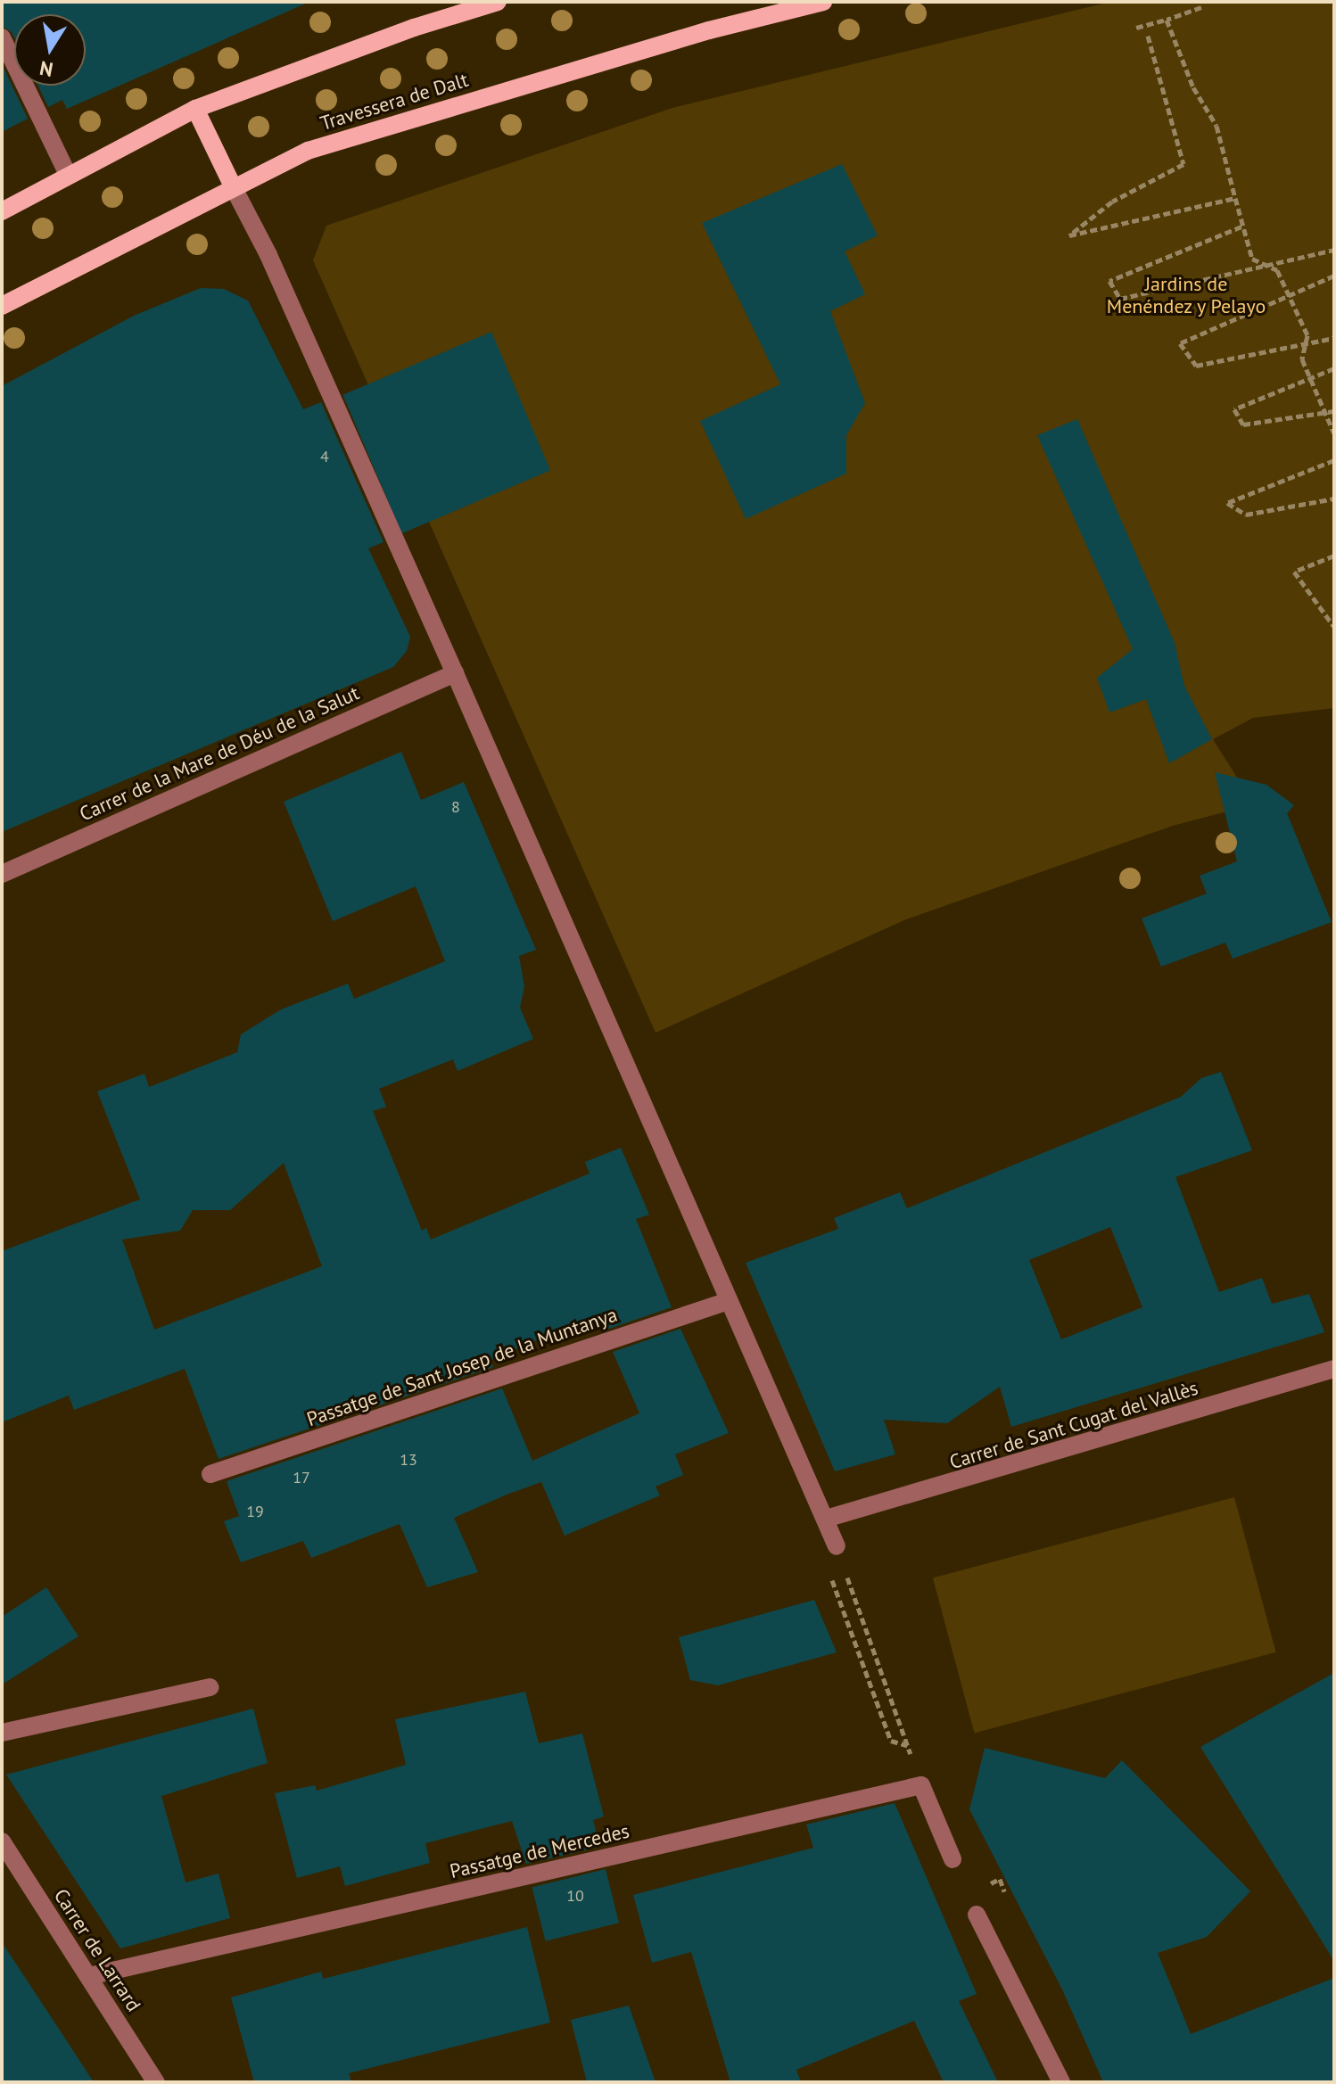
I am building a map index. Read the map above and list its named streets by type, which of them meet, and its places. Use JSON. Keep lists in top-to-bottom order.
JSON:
{
  "streets": {
    "main road": ["Travessera de Dalt"],
    "street": [
      "Carrer de la Mare de Déu de la Salut",
      "Passatge de Sant Josep de la Muntanya",
      "Carrer de Sant Cugat del Vallès",
      "Passatge de Mercedes",
      "Carrer de Larrard"
    ]
  },
  "crossings": [
    ["Passatge de Mercedes", "Carrer de Larrard"]
  ],
  "parks": ["Jardins de Menéndez y Pelayo"],
  "house_numbers": [
    "4",
    "8",
    "13",
    "17",
    "19",
    "10"
  ],
  "north": "bottom"
}
